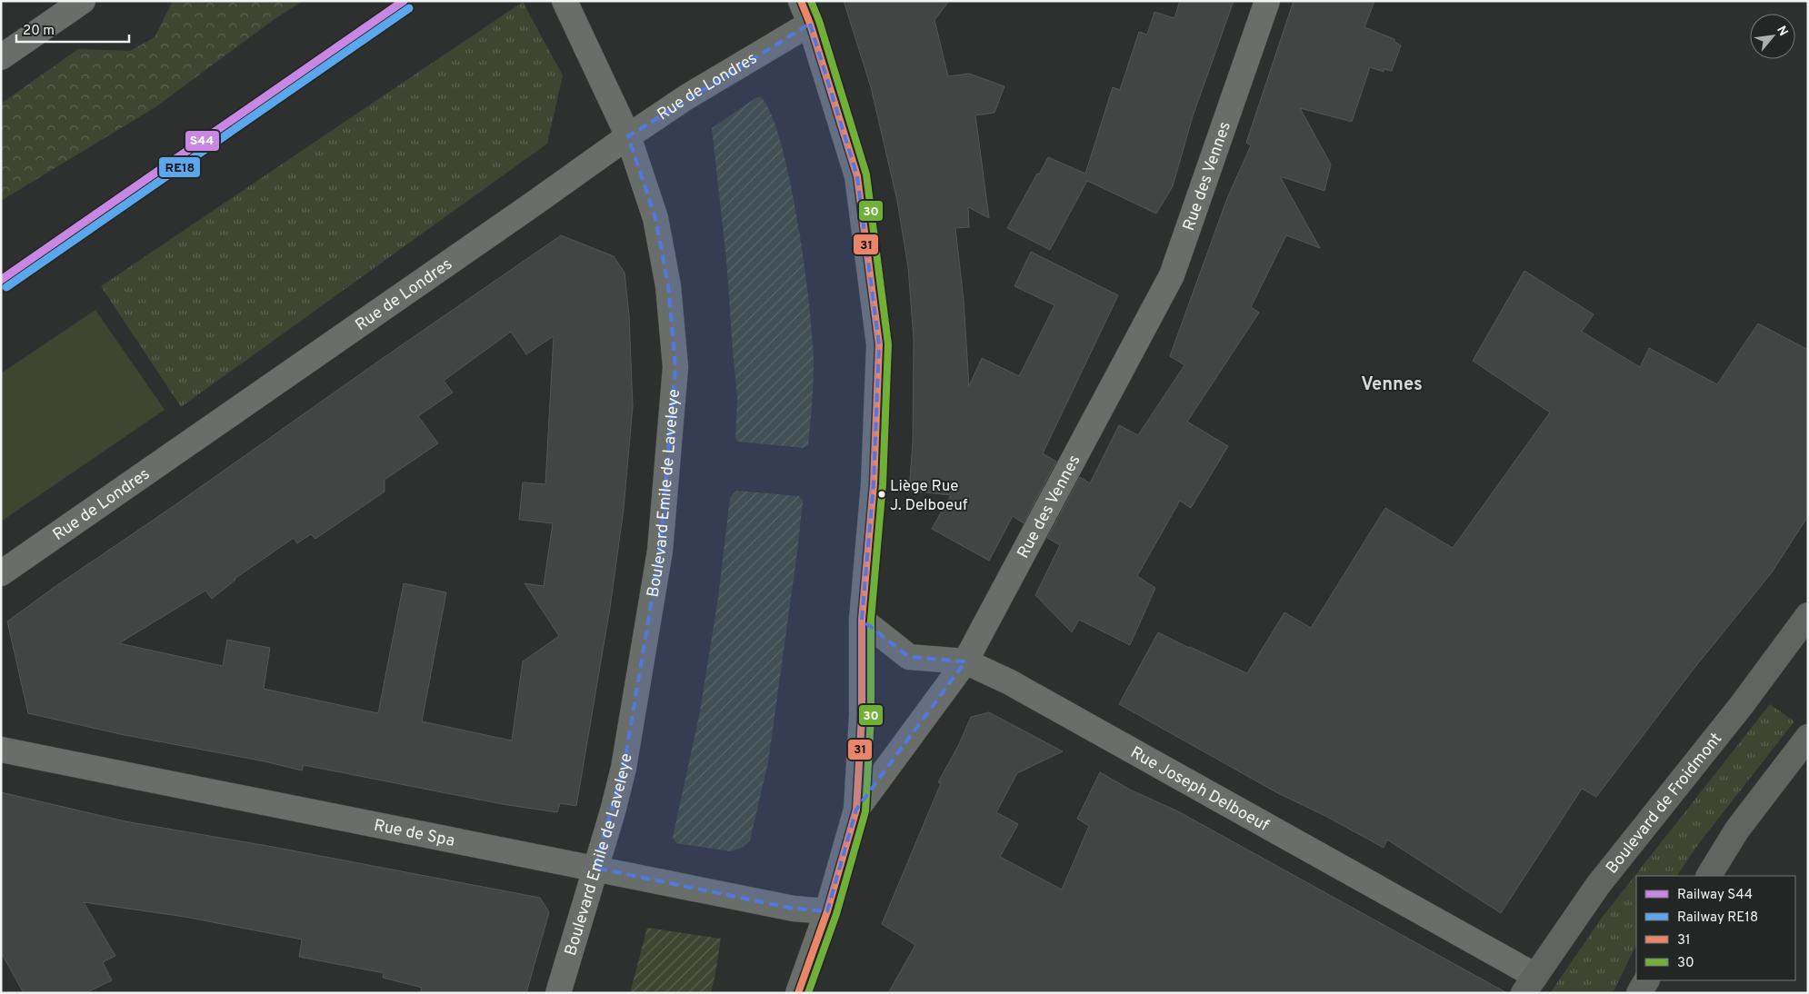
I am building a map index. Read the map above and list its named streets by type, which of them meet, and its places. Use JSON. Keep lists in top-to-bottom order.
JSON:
{
  "streets": {
    "main road": ["Boulevard de Froidmont"],
    "street": [
      "Rue de Londres",
      "Rue des Vennes",
      "Boulevard Emile de Laveleye",
      "Rue Joseph Delboeuf",
      "Rue de Spa"
    ]
  },
  "crossings": [
    ["Rue de Londres", "Boulevard Emile de Laveleye"],
    ["Rue des Vennes", "Rue Joseph Delboeuf"],
    ["Rue des Vennes", "Rue de Spa"],
    ["Boulevard Emile de Laveleye", "Rue de Spa"],
    ["Rue Joseph Delboeuf", "Boulevard de Froidmont"]
  ],
  "districts": ["Vennes"],
  "places": ["Liège Rue J. Delboeuf"],
  "lines": [
    "rail line S44",
    "transit line 31",
    "transit line 30",
    "rail line RE18"
  ],
  "legend": [
    "Railway S44",
    "Railway RE18",
    "31",
    "30"
  ],
  "scale_bar": "20 m",
  "north": "top right"
}
